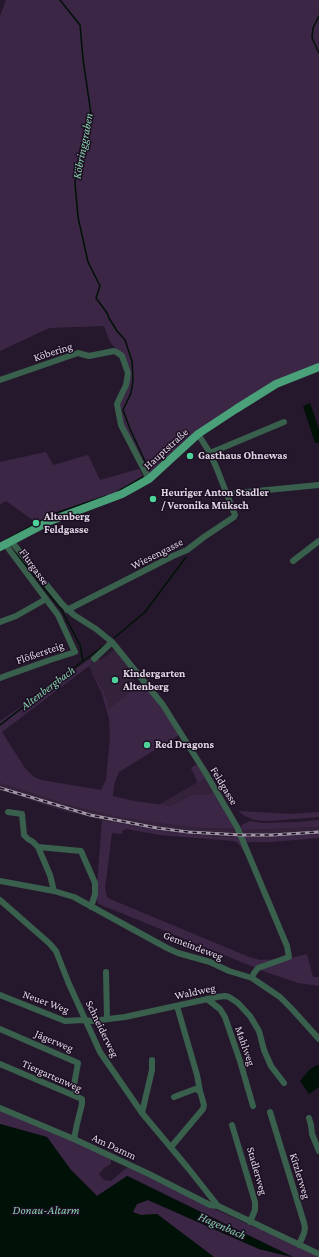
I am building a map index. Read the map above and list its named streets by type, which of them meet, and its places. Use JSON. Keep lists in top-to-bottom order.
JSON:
{
  "streets": {
    "main road": ["Hauptstraße"],
    "street": [
      "Köbering",
      "Wiesengasse",
      "Flurgasse",
      "Flößersteig",
      "Feldgasse",
      "Gemeindeweg",
      "Waldweg",
      "Neuer Weg",
      "Schneiderweg",
      "Jägerweg",
      "Mahlweg",
      "Tiergartenweg",
      "Am Damm",
      "Stadlerweg",
      "Kitzlerweg"
    ]
  },
  "crossings": [
    ["Köbering", "Hauptstraße"],
    ["Hauptstraße", "Wiesengasse"],
    ["Hauptstraße", "Flurgasse"],
    ["Hauptstraße", "Feldgasse"],
    ["Wiesengasse", "Feldgasse"],
    ["Flurgasse", "Flößersteig"],
    ["Flurgasse", "Feldgasse"],
    ["Feldgasse", "Gemeindeweg"],
    ["Waldweg", "Neuer Weg"],
    ["Waldweg", "Schneiderweg"],
    ["Waldweg", "Mahlweg"],
    ["Neuer Weg", "Schneiderweg"],
    ["Schneiderweg", "Am Damm"],
    ["Jägerweg", "Tiergartenweg"],
    ["Tiergartenweg", "Am Damm"],
    ["Am Damm", "Stadlerweg"],
    ["Am Damm", "Kitzlerweg"]
  ],
  "water": [
    "Köbringgraben",
    "Altenbergbach",
    "Donau-Altarm",
    "Hagenbach"
  ],
  "places": [
    "Gasthaus Ohnewas",
    "Heuriger Anton Stadler / Veronika Müksch",
    "Altenberg Feldgasse",
    "Kindergarten Altenberg",
    "Red Dragons"
  ]
}
